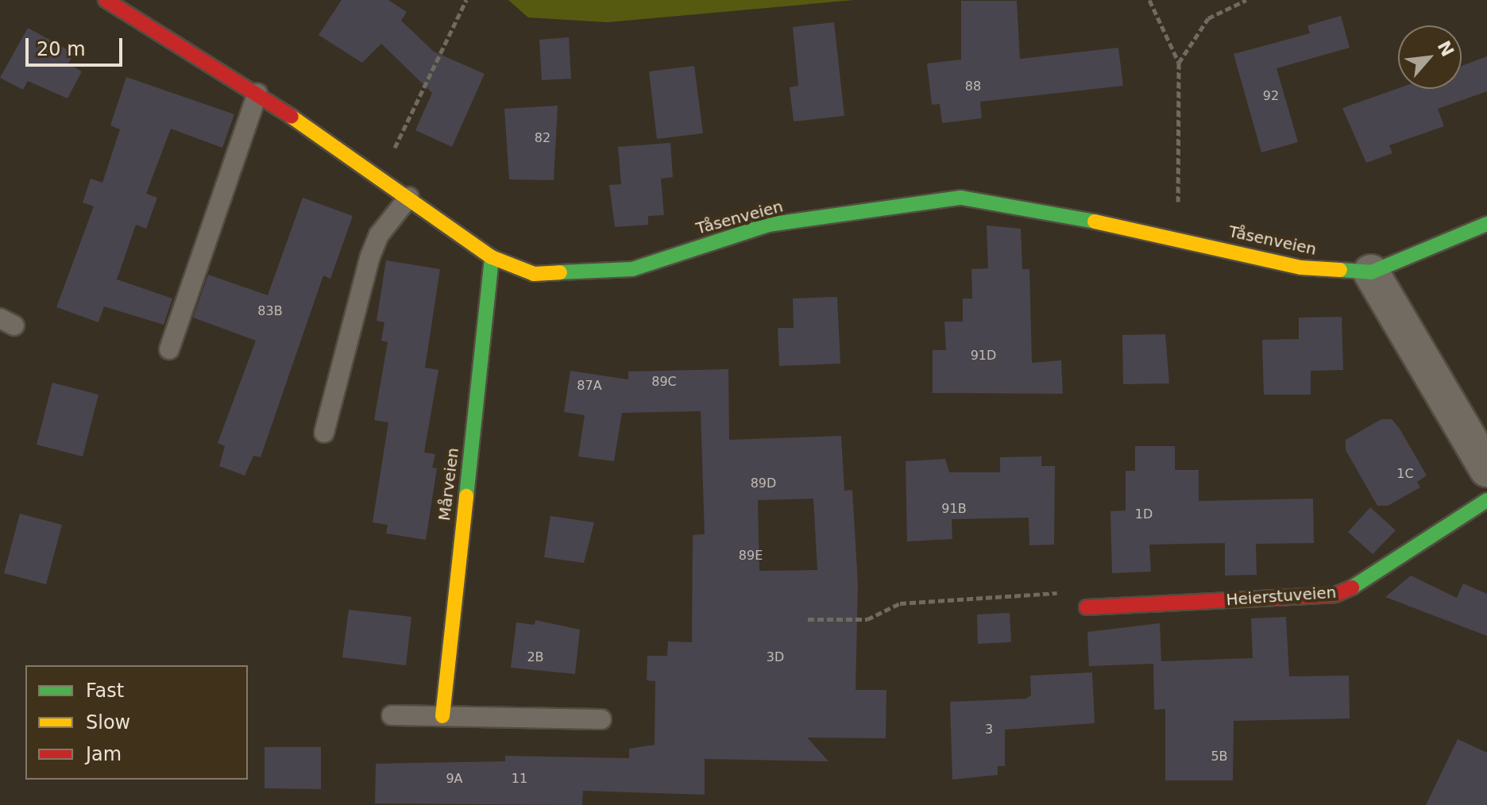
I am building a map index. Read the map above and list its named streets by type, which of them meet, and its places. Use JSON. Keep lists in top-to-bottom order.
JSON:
{
  "streets": {
    "street": ["Tåsenveien", "Mårveien", "Heierstuveien"]
  },
  "crossings": [
    ["Tåsenveien", "Mårveien"]
  ],
  "house_numbers": [
    "88",
    "92",
    "82",
    "83B",
    "91D",
    "89C",
    "87A",
    "1C",
    "89D",
    "91B",
    "1D",
    "89E",
    "2B",
    "3D",
    "3",
    "5B",
    "9A",
    "11"
  ],
  "legend": ["Fast", "Slow", "Jam"],
  "scale_bar": "20 m",
  "north": "top right"
}
